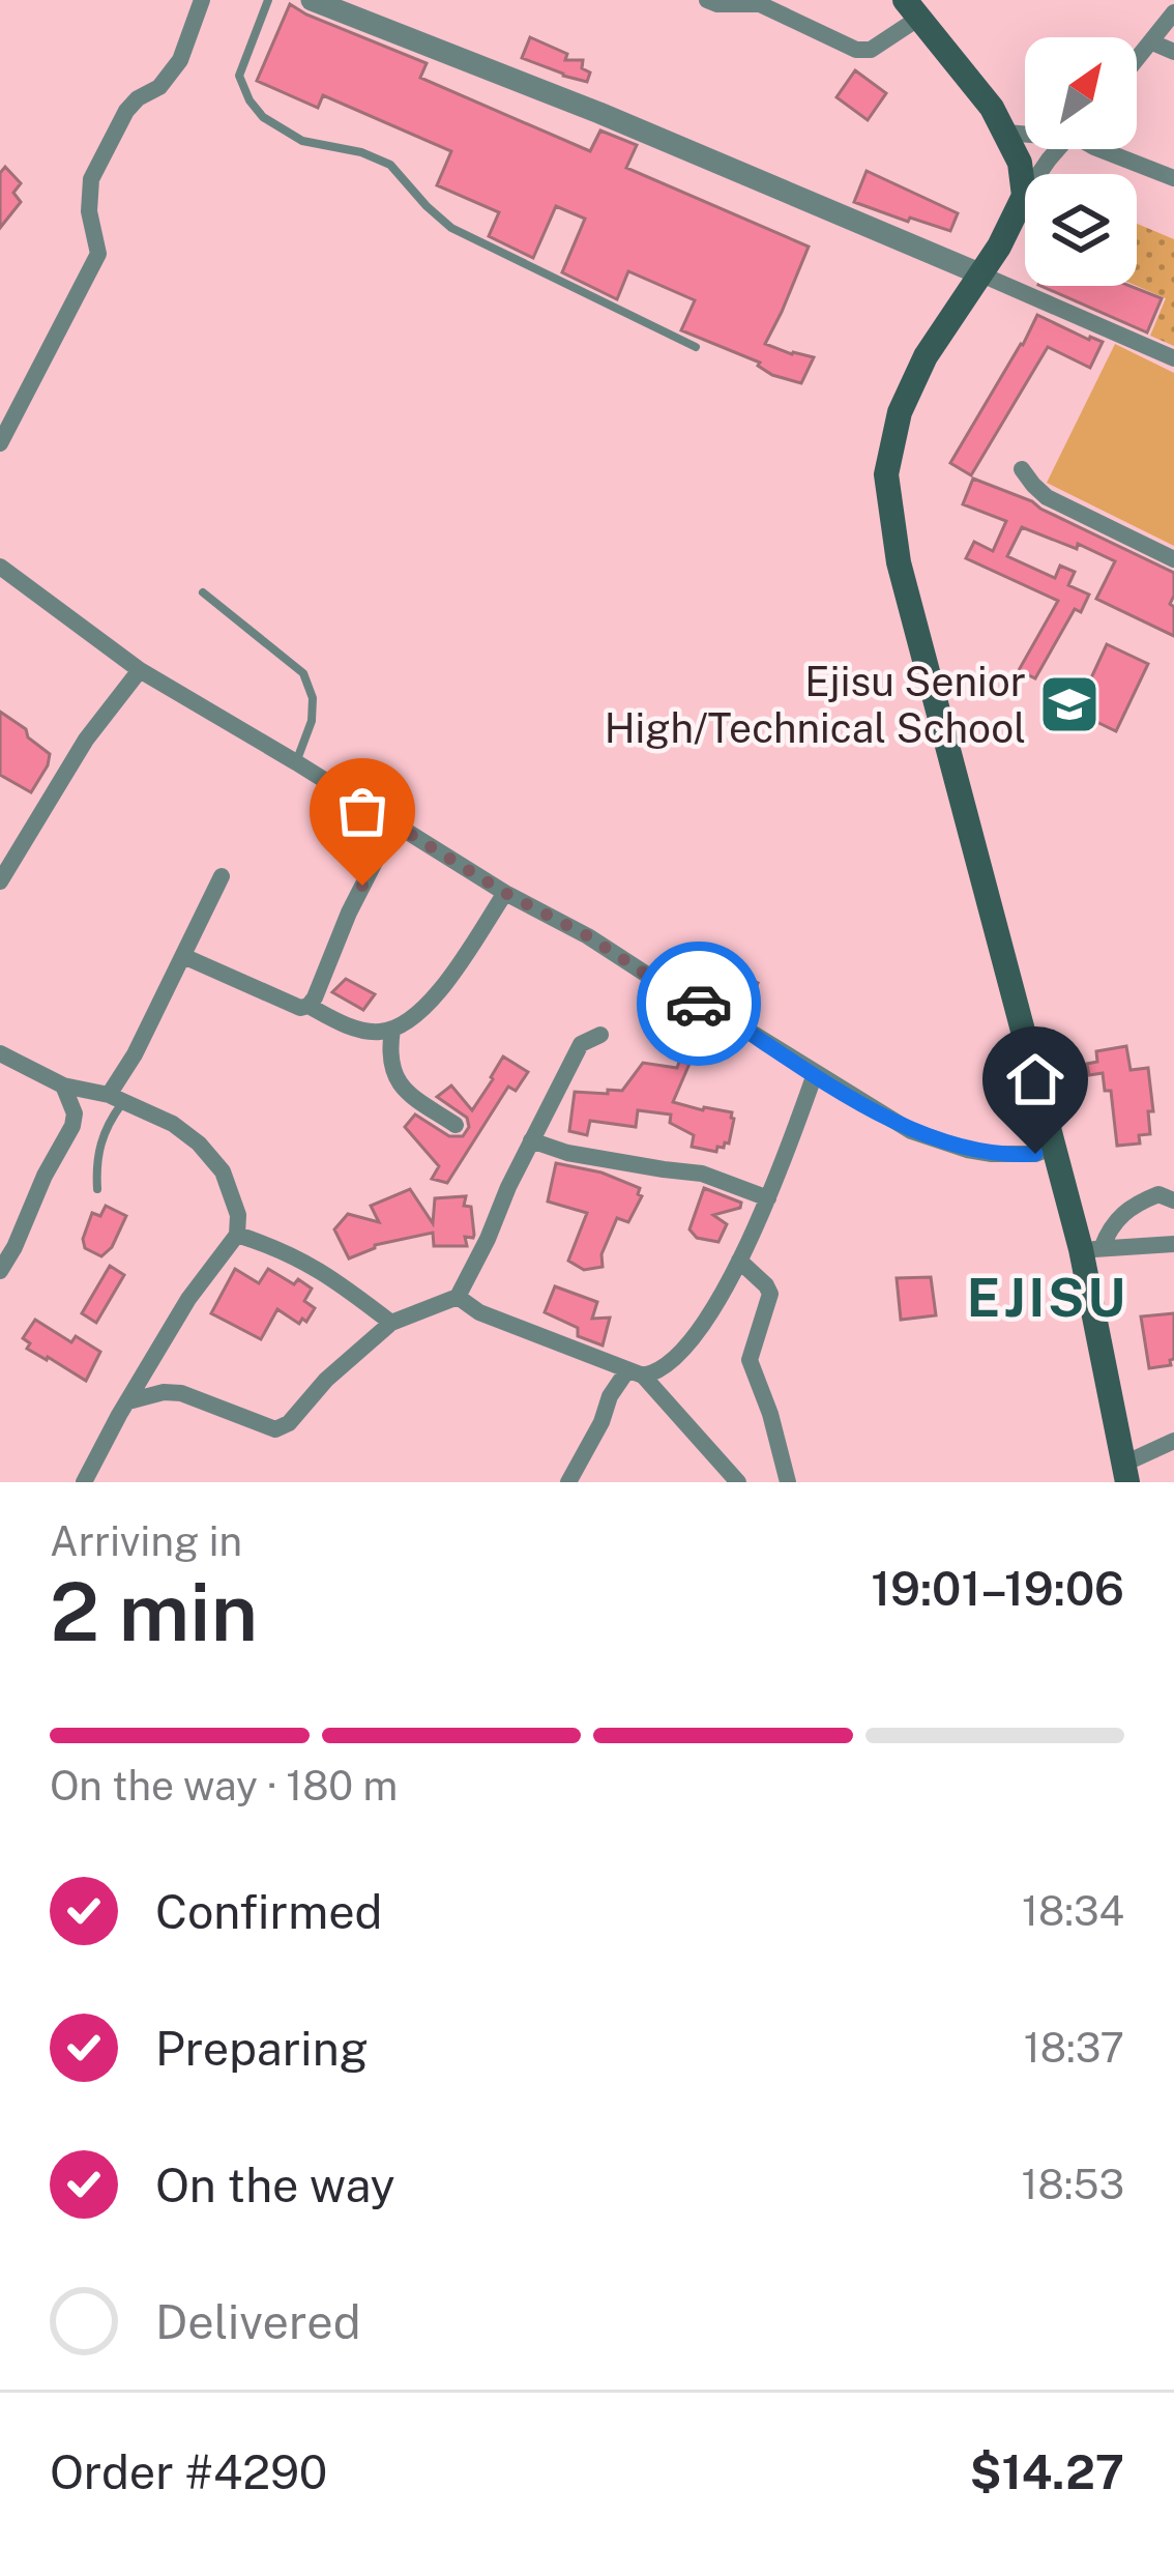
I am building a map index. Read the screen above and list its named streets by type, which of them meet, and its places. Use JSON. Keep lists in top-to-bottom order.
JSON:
{
  "districts": ["EJISU"],
  "places": {
    "school or university": ["Ejisu Senior High/Technical School"]
  },
  "north": "top right",
  "page": {
    "heading": ["2 min", "Arriving in", "19:01–19:06"],
    "panel": ["Order #4290", "$14.27"],
    "bar": "On the way · 180 m",
    "list": [
      ["Confirmed", "18:34"],
      ["Preparing", "18:37"],
      ["On the way", "18:53"],
      "Delivered"
    ]
  }
}
